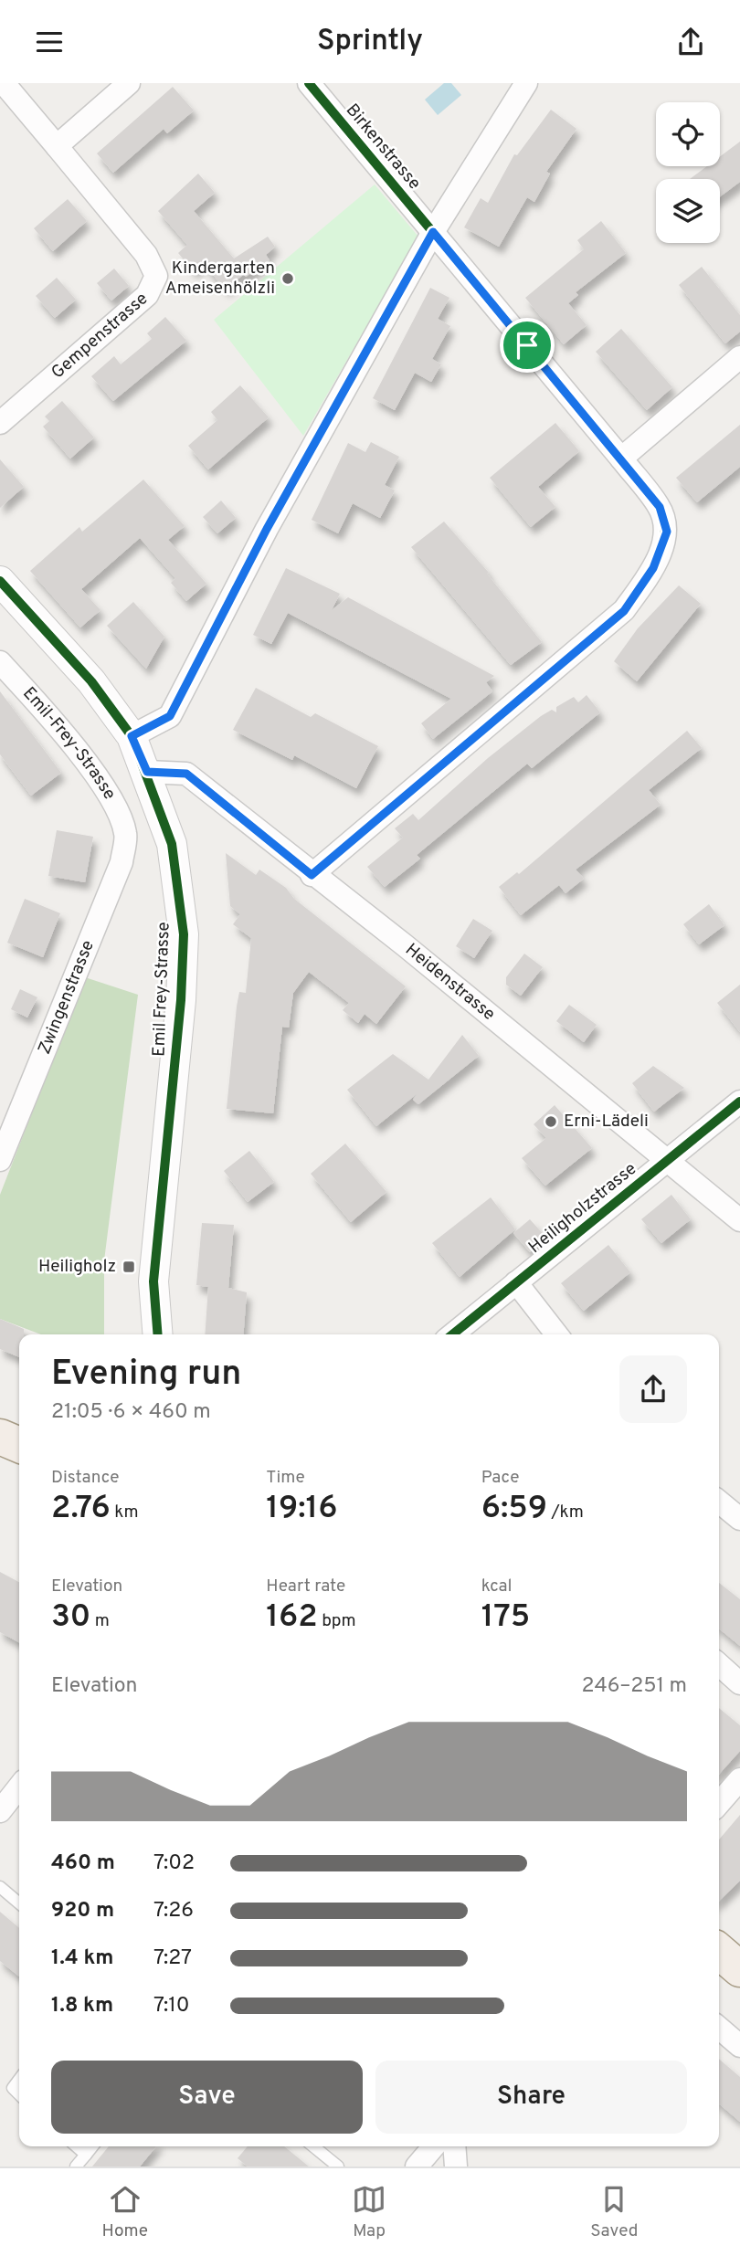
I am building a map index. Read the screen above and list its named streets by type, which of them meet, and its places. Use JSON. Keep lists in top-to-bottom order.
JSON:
{
  "streets": {
    "street": [
      "Birkenstrasse",
      "Gempenstrasse",
      "Emil-Frey-Strasse",
      "Heidenstrasse",
      "Emil Frey-Strasse",
      "Zwingenstrasse",
      "Heiligholzstrasse"
    ]
  },
  "crossings": [
    ["Birkenstrasse", "Heidenstrasse"],
    ["Emil-Frey-Strasse", "Zwingenstrasse"],
    ["Heidenstrasse", "Emil Frey-Strasse"],
    ["Heidenstrasse", "Heiligholzstrasse"]
  ],
  "places": {
    "other": ["Kindergarten Ameisenhölzli", "Erni-Lädeli"],
    "transit": ["Heiligholz"]
  },
  "page": {
    "header": "Sprintly",
    "heading": ["Evening run", "21:05 · 6 × 460 m"],
    "stats": [
      ["Distance", "2.76 km"],
      ["Time", "19:16"],
      ["Pace", "6:59 /km"],
      ["Elevation", "30 m"],
      ["Heart rate", "162 bpm"],
      ["kcal", "175"]
    ],
    "chart": ["Elevation", "246–251 m"],
    "list": [
      {
        "name": "460 m",
        "note": "7:02"
      },
      {
        "name": "920 m",
        "note": "7:26"
      },
      {
        "name": "1.4 km",
        "note": "7:27"
      },
      {
        "name": "1.8 km",
        "note": "7:10"
      }
    ],
    "buttons": ["Save", "Share"],
    "tabs": ["Home", "Map", "Saved"]
  }
}
